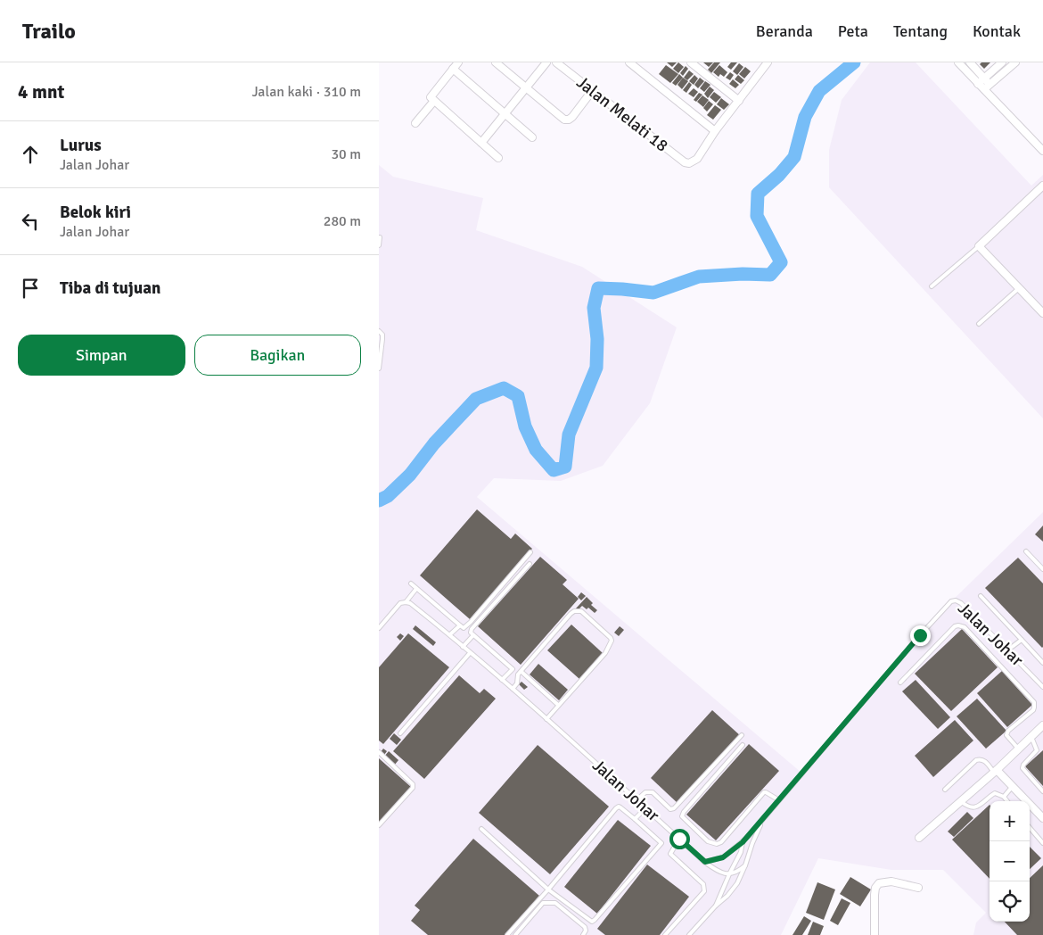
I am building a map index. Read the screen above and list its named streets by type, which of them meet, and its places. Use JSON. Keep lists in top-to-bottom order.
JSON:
{
  "streets": {
    "street": ["Jalan Melati 18"],
    "lane": ["Jalan Johar"]
  },
  "page": {
    "header": "Trailo",
    "nav": [
      "Beranda",
      "Peta",
      "Tentang",
      "Kontak"
    ],
    "heading": ["4 mnt", "Jalan kaki · 310 m"],
    "list": [
      ["Lurus", "Jalan Johar", "30 m"],
      ["Belok kiri", "Jalan Johar", "280 m"],
      "Tiba di tujuan"
    ],
    "buttons": ["Simpan", "Bagikan"],
    "map_buttons": ["+", "−"]
  }
}
